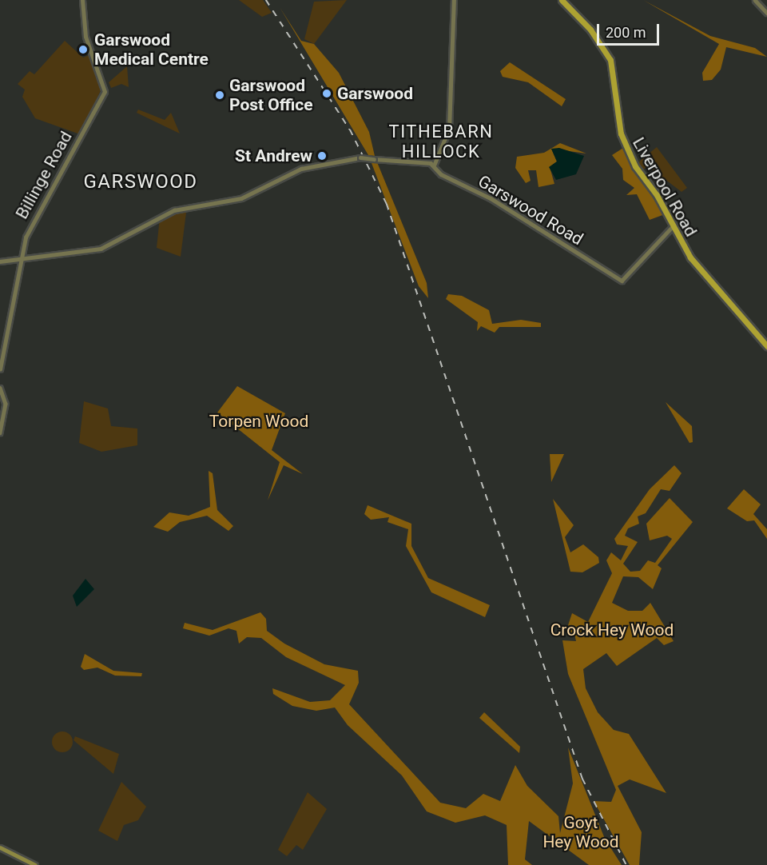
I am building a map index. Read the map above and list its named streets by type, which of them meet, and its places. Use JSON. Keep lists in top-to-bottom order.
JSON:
{
  "streets": {
    "highway": ["Liverpool Road"],
    "street": ["Billinge Road", "Garswood Road"]
  },
  "crossings": [
    ["Liverpool Road", "Garswood Road"]
  ],
  "districts": ["TITHEBARN HILLOCK", "GARSWOOD"],
  "parks": ["Torpen Wood", "Crock Hey Wood", "Goyt Hey Wood"],
  "places": [
    "Garswood Medical Centre",
    "Garswood",
    "Garswood Post Office",
    "St Andrew"
  ],
  "scale_bar": "200 m"
}
